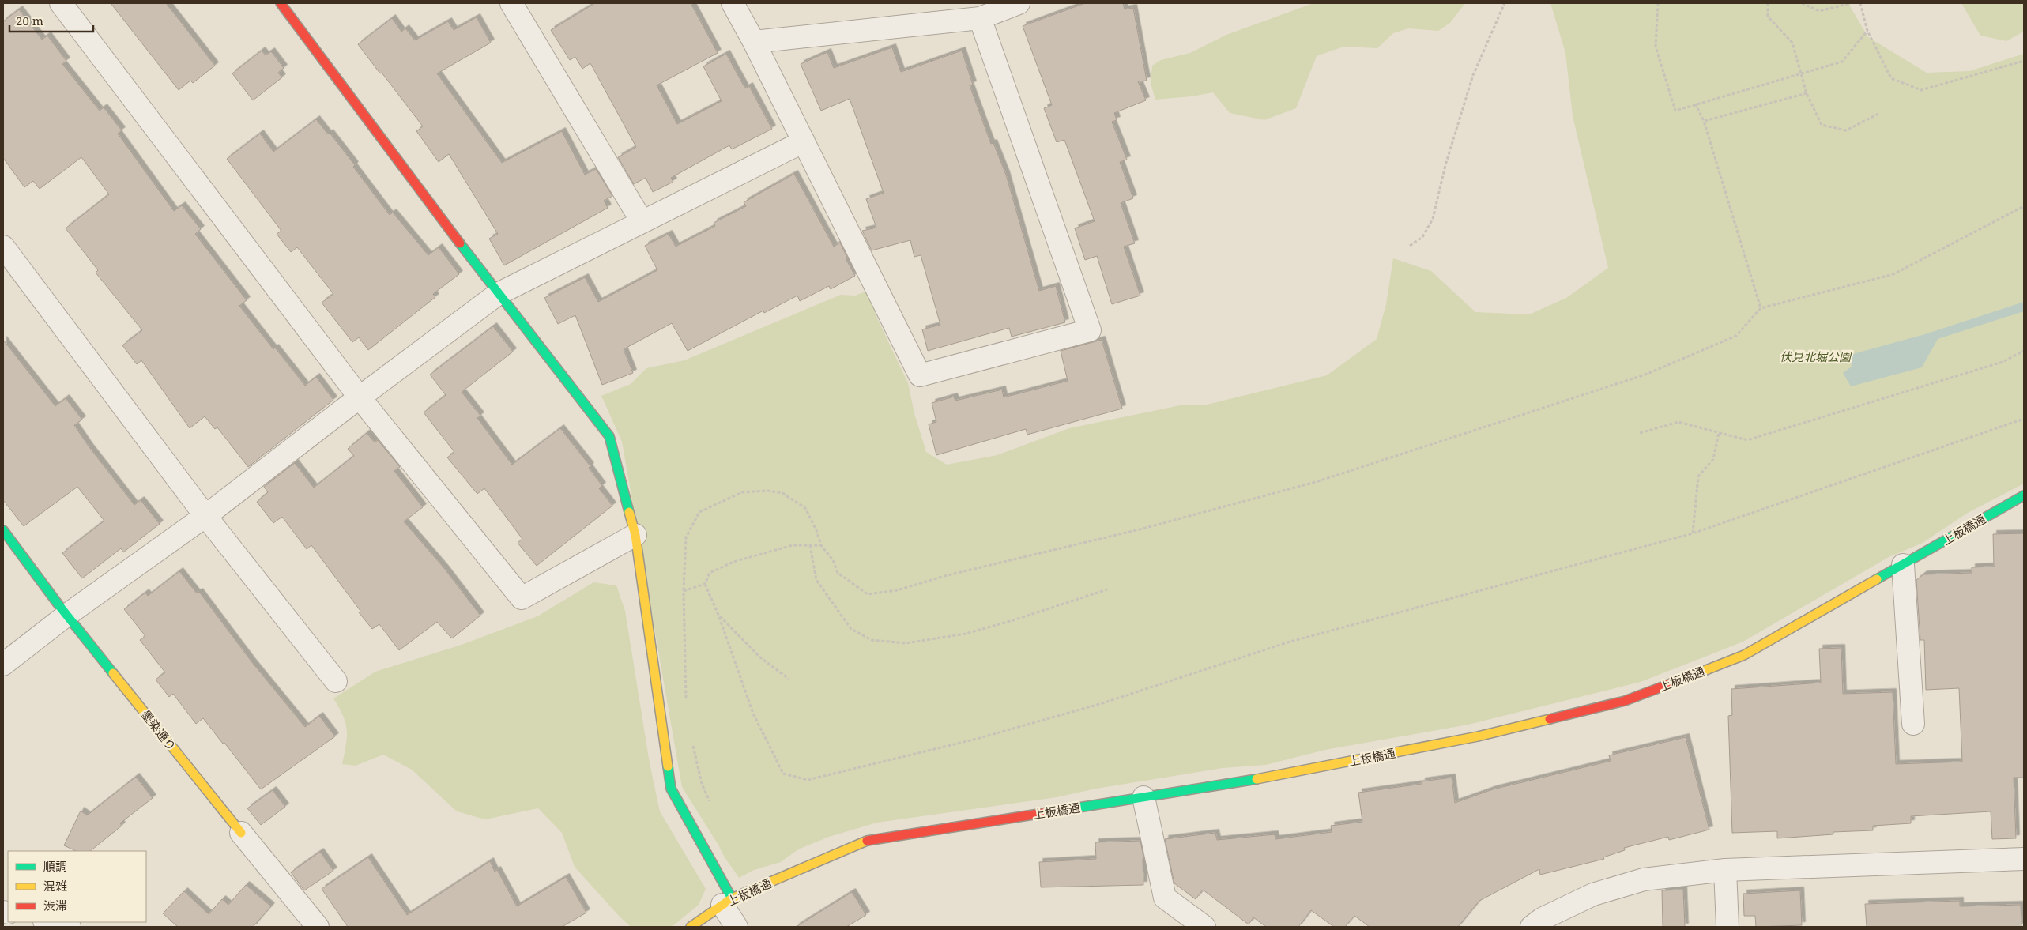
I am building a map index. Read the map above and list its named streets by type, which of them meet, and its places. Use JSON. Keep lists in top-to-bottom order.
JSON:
{
  "streets": {
    "street": ["上板橋通", "墨染通り"]
  },
  "parks": ["伏見北堀公園"],
  "legend": ["順調", "混雑", "渋滞"],
  "scale_bar": "20 m"
}
